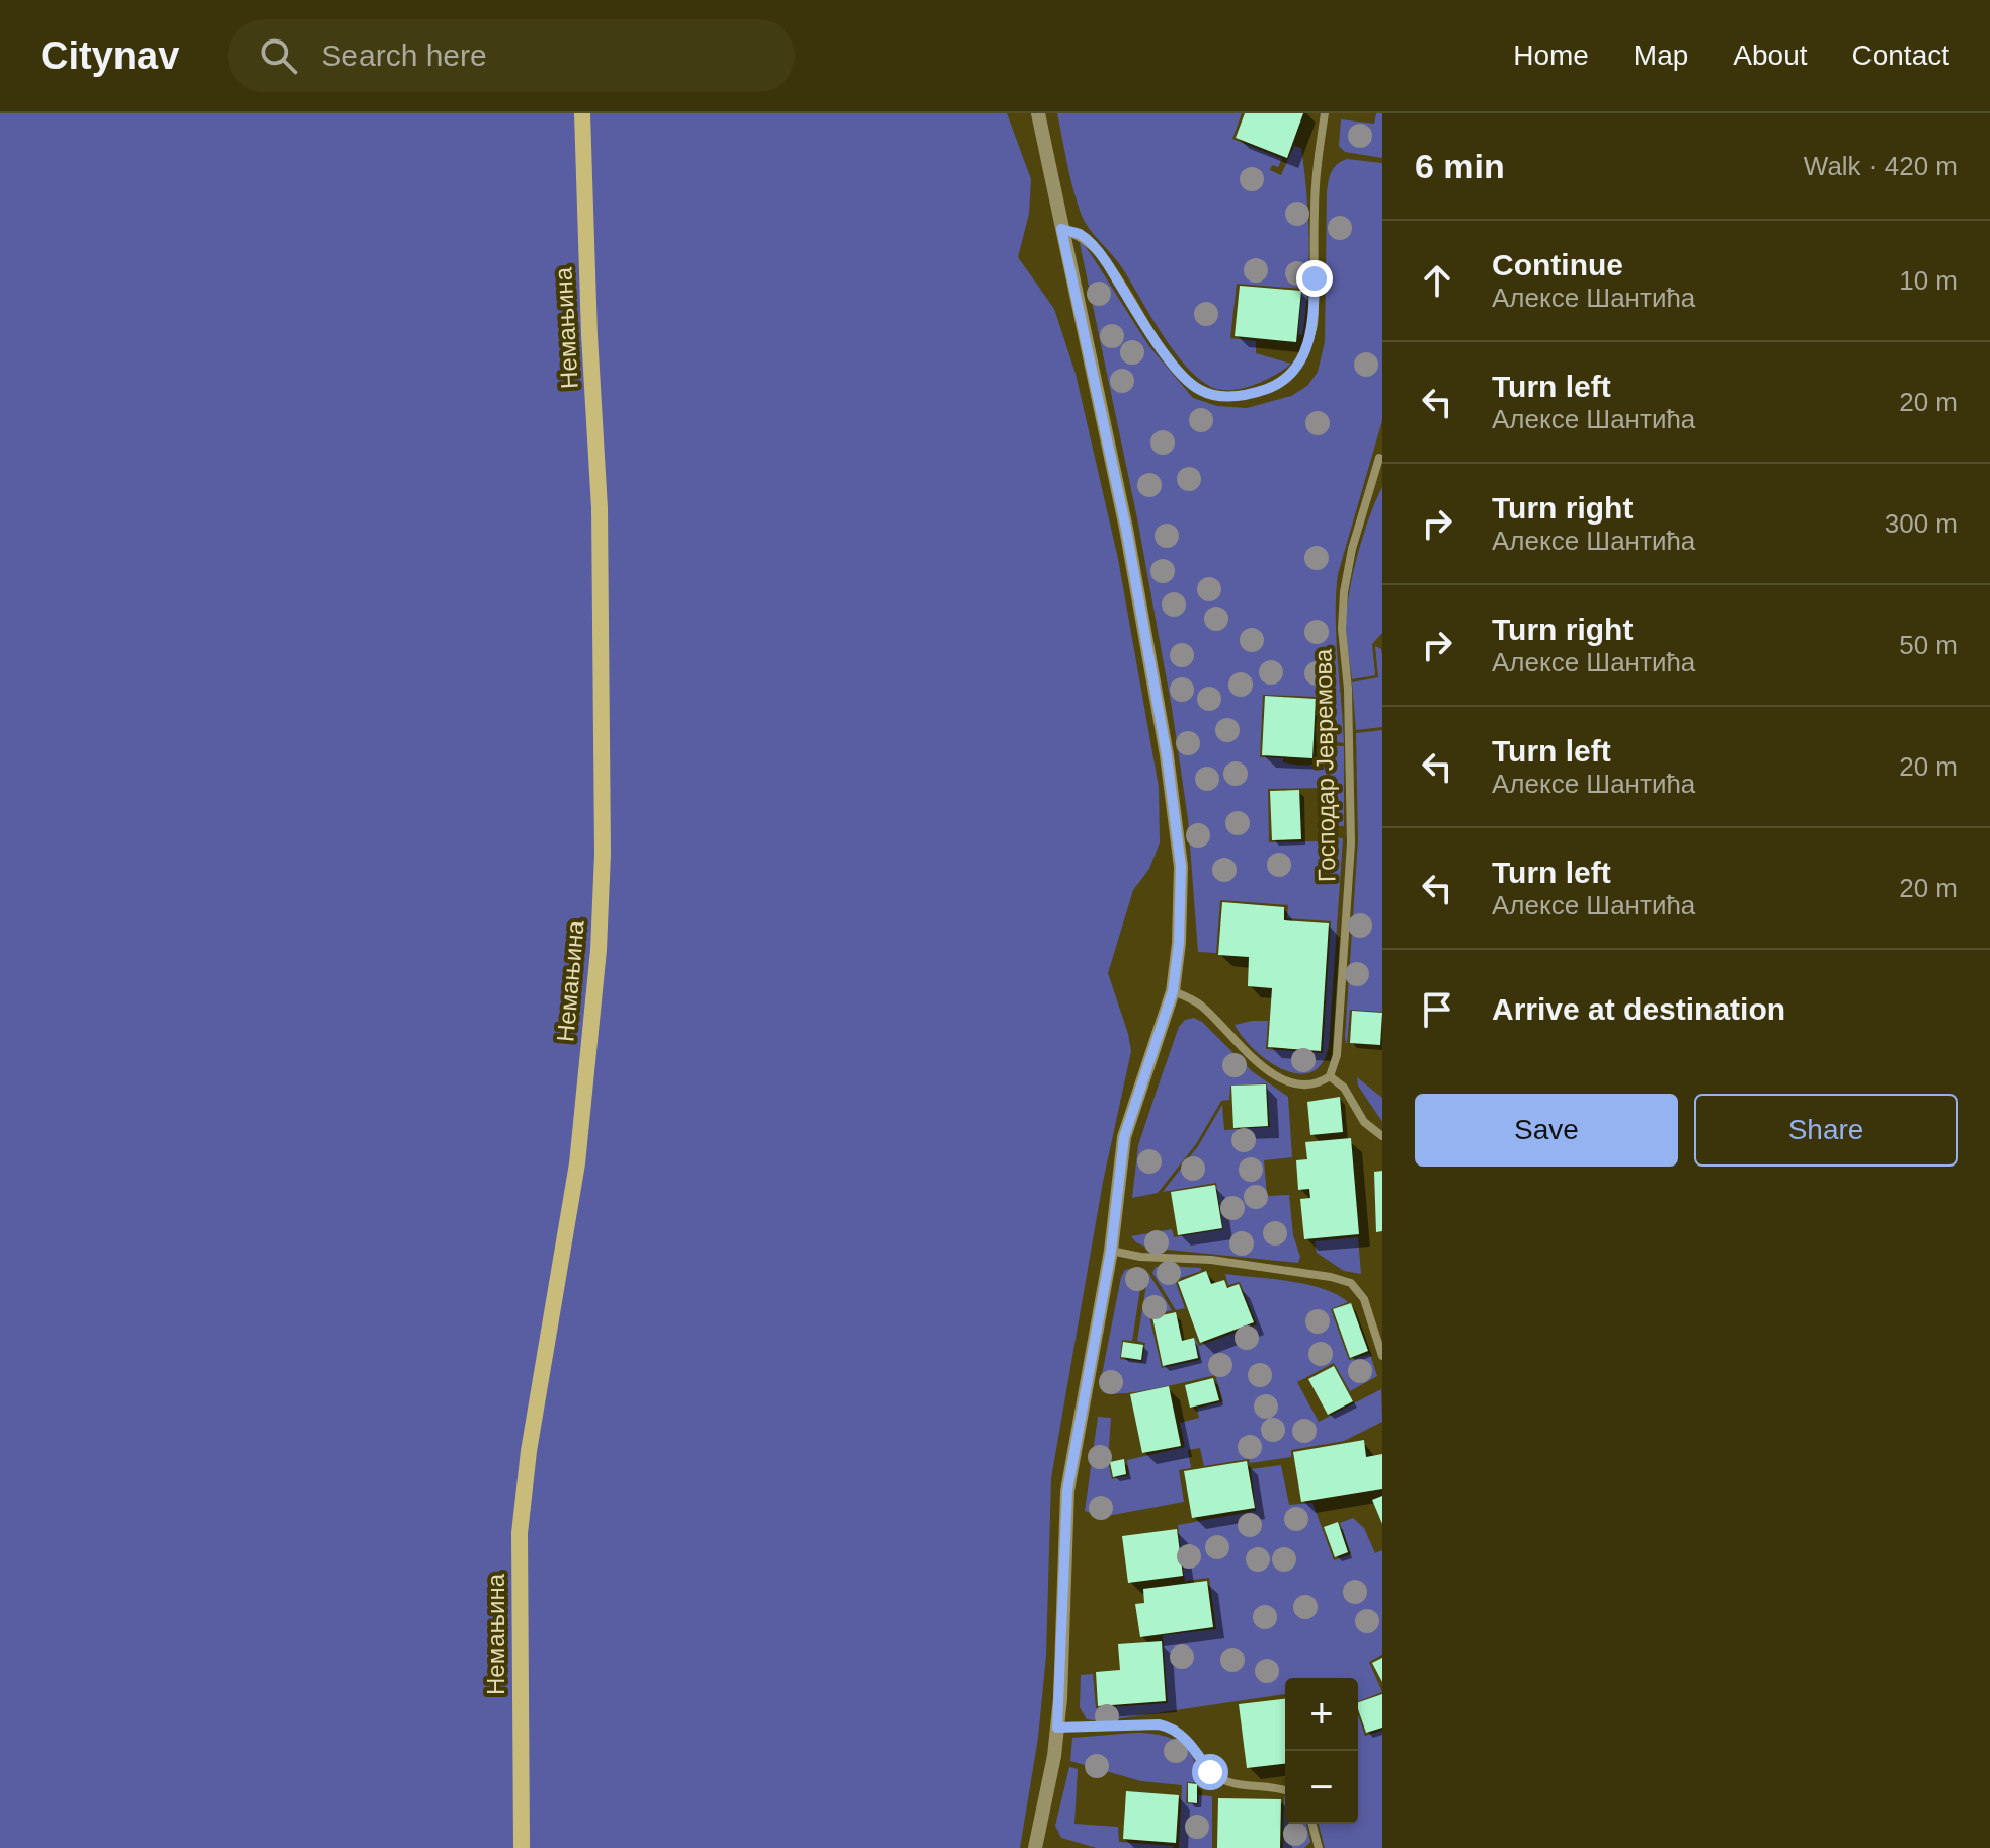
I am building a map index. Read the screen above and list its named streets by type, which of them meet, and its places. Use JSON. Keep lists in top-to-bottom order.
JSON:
{
  "streets": {
    "main road": ["Немањина"],
    "street": ["Господар Јевремова"]
  },
  "page": {
    "header": "Citynav",
    "search": "Search here",
    "nav": [
      "Home",
      "Map",
      "About",
      "Contact"
    ],
    "heading": ["6 min", "Walk · 420 m"],
    "list": [
      ["Continue", "Алексе Шантића", "10 m"],
      ["Turn left", "Алексе Шантића", "20 m"],
      ["Turn right", "Алексе Шантића", "300 m"],
      ["Turn right", "Алексе Шантића", "50 m"],
      ["Turn left", "Алексе Шантића", "20 m"],
      ["Turn left", "Алексе Шантића", "20 m"],
      "Arrive at destination"
    ],
    "buttons": ["Save", "Share"],
    "map_buttons": ["+", "−"]
  }
}
